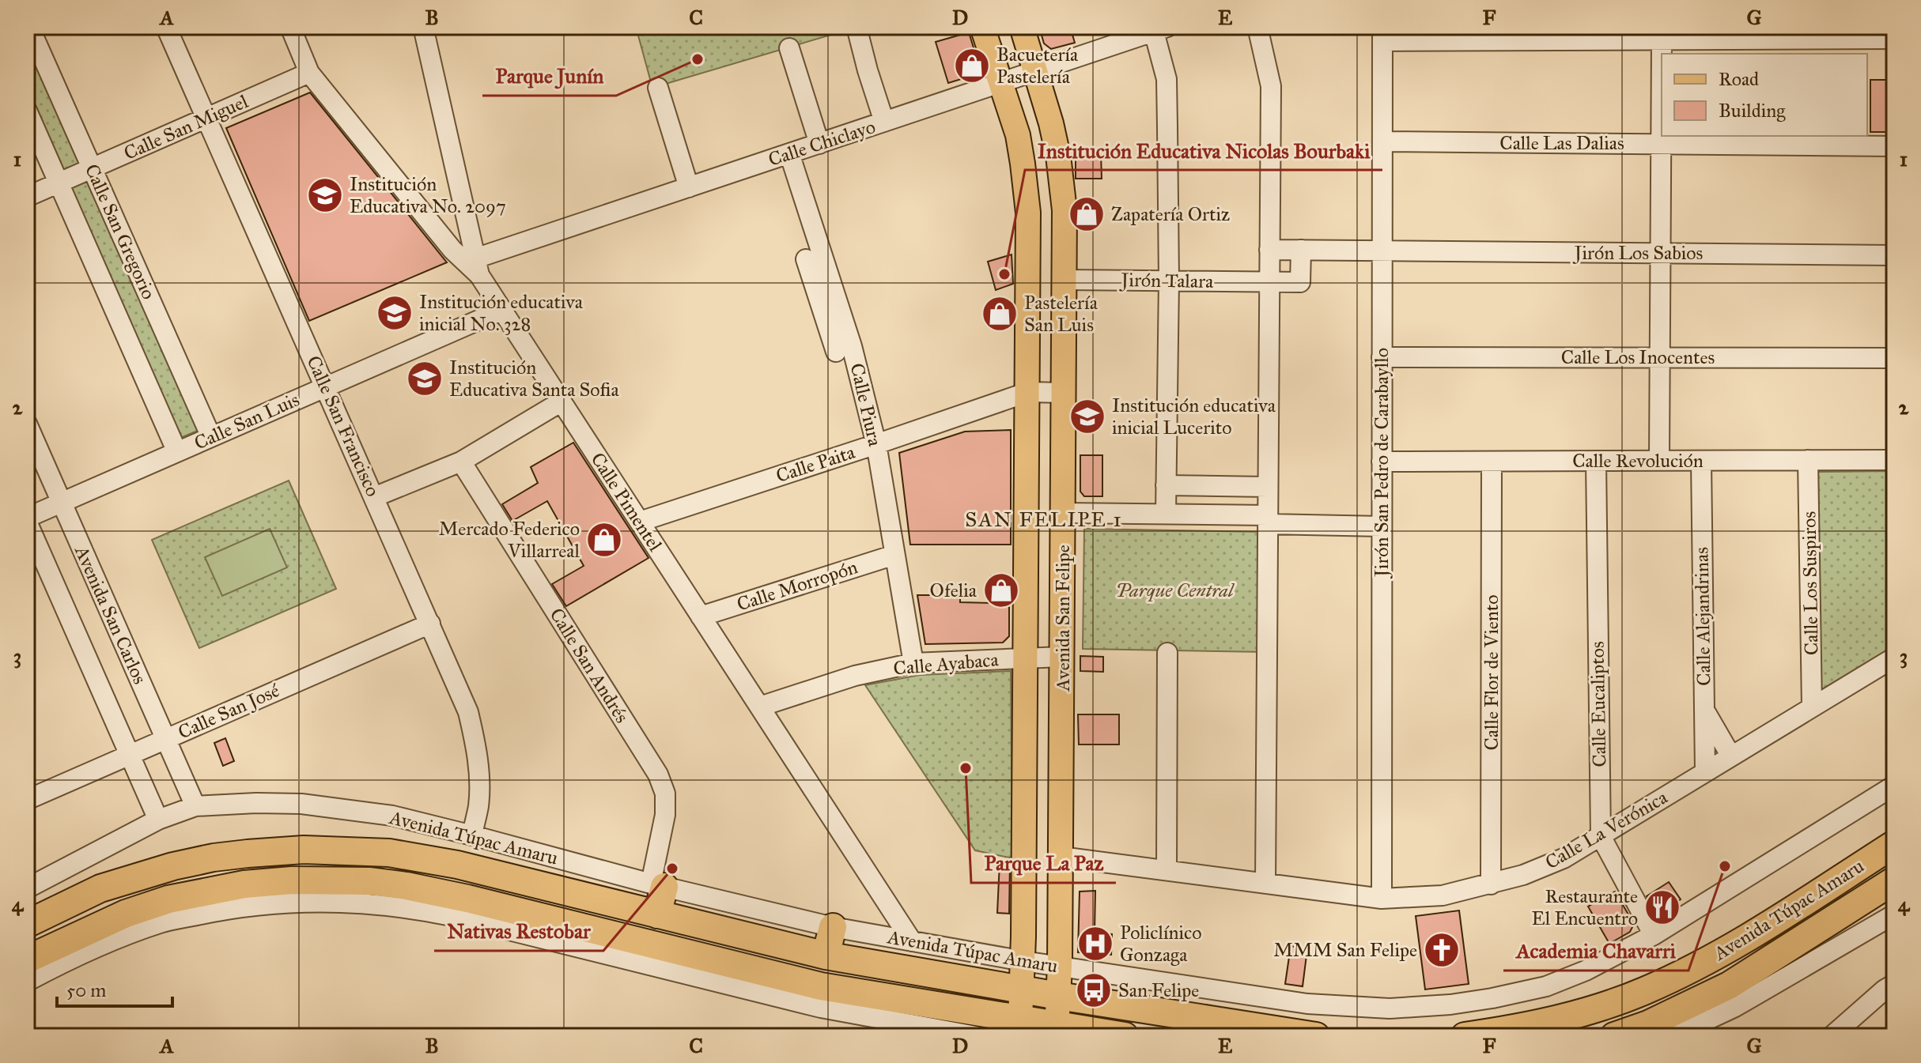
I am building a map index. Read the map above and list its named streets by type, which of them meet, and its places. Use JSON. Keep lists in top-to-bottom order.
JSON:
{
  "streets": {
    "highway": ["Avenida Túpac Amaru"],
    "main road": ["Avenida San Felipe"],
    "street": [
      "Calle San Miguel",
      "Calle Chiclayo",
      "Calle Las Dalias",
      "Calle San Gregorio",
      "Jirón Los Sabios",
      "Jirón Talara",
      "Calle Los Inocentes",
      "Calle Piura",
      "Calle San Luis",
      "Calle San Francisco",
      "Calle Revolución",
      "Jirón San Pedro de Carabayllo",
      "Calle Paita",
      "Calle Pimentel",
      "Calle Los Suspiros",
      "Calle Morropón",
      "Avenida San Carlos",
      "Calle Alejandrinas",
      "Calle Ayabaca",
      "Calle San Andrés",
      "Calle Flor de Viento",
      "Calle Eucaliptos",
      "Calle San José",
      "Calle La Verónica"
    ]
  },
  "crossings": [
    ["Calle San Miguel", "Calle San Gregorio"],
    ["Calle San Miguel", "Calle San Francisco"],
    ["Calle Chiclayo", "Calle Piura"],
    ["Calle Chiclayo", "Calle Pimentel"],
    ["Calle Chiclayo", "Avenida San Felipe"],
    ["Calle Las Dalias", "Jirón San Pedro de Carabayllo"],
    ["Calle San Gregorio", "Calle San Luis"],
    ["Jirón Los Sabios", "Jirón Talara"],
    ["Jirón Los Sabios", "Jirón San Pedro de Carabayllo"],
    ["Jirón Talara", "Avenida San Felipe"],
    ["Calle Los Inocentes", "Jirón San Pedro de Carabayllo"],
    ["Calle Piura", "Calle Paita"],
    ["Calle Piura", "Calle Morropón"],
    ["Calle Piura", "Calle Ayabaca"],
    ["Calle San Luis", "Calle San Francisco"],
    ["Calle San Luis", "Calle Pimentel"],
    ["Calle San Luis", "Avenida San Carlos"],
    ["Calle San Francisco", "Calle San José"],
    ["Calle San Francisco", "Avenida Túpac Amaru"],
    ["Calle Revolución", "Jirón San Pedro de Carabayllo"],
    ["Calle Revolución", "Calle Los Suspiros"],
    ["Calle Revolución", "Calle Alejandrinas"],
    ["Calle Revolución", "Calle Flor de Viento"],
    ["Calle Revolución", "Calle Eucaliptos"],
    ["Jirón San Pedro de Carabayllo", "Calle La Verónica"],
    ["Calle Paita", "Calle Pimentel"],
    ["Calle Paita", "Avenida San Felipe"],
    ["Calle Pimentel", "Calle Morropón"],
    ["Calle Pimentel", "Calle Ayabaca"],
    ["Calle Pimentel", "Avenida Túpac Amaru"],
    ["Calle Los Suspiros", "Calle La Verónica"],
    ["Avenida San Carlos", "Calle San José"],
    ["Avenida San Carlos", "Avenida Túpac Amaru"],
    ["Calle Alejandrinas", "Calle La Verónica"],
    ["Avenida San Felipe", "Calle Ayabaca"],
    ["Avenida San Felipe", "Calle La Verónica"],
    ["Avenida San Felipe", "Avenida Túpac Amaru"],
    ["Calle San Andrés", "Avenida Túpac Amaru"],
    ["Calle Flor de Viento", "Calle La Verónica"],
    ["Calle Eucaliptos", "Calle La Verónica"],
    ["Calle Eucaliptos", "Avenida Túpac Amaru"]
  ],
  "districts": ["SAN FELIPE 1"],
  "parks": ["Parque Central"],
  "places": {
    "other": [
      "Parque Junín",
      "Institución Educativa Nicolas Bourbaki",
      "Parque La Paz",
      "Academia Chavarri",
      "Nativas Restobar"
    ],
    "shop": [
      "Bacuetería Pastelería",
      "Zapatería Ortiz",
      "Pastelería San Luis",
      "Mercado Federico Villarreal",
      "Ofelia"
    ],
    "school or university": [
      "Institución Educativa No. 2097",
      "Institución educativa inicial No. 328",
      "Institución Educativa Santa Sofia",
      "Institución educativa inicial Lucerito"
    ],
    "restaurant": ["Restaurante El Encuentro"],
    "hospital": ["Policlínico Gonzaga"],
    "church": ["MMM San Felipe"],
    "bus stop": ["San Felipe"]
  },
  "legend": ["Road", "Building"],
  "scale_bar": "50 m",
  "grid": {
    "columns": [
      "A",
      "B",
      "C",
      "D",
      "E",
      "F",
      "G"
    ],
    "rows": [
      "1",
      "2",
      "3",
      "4"
    ]
  }
}
